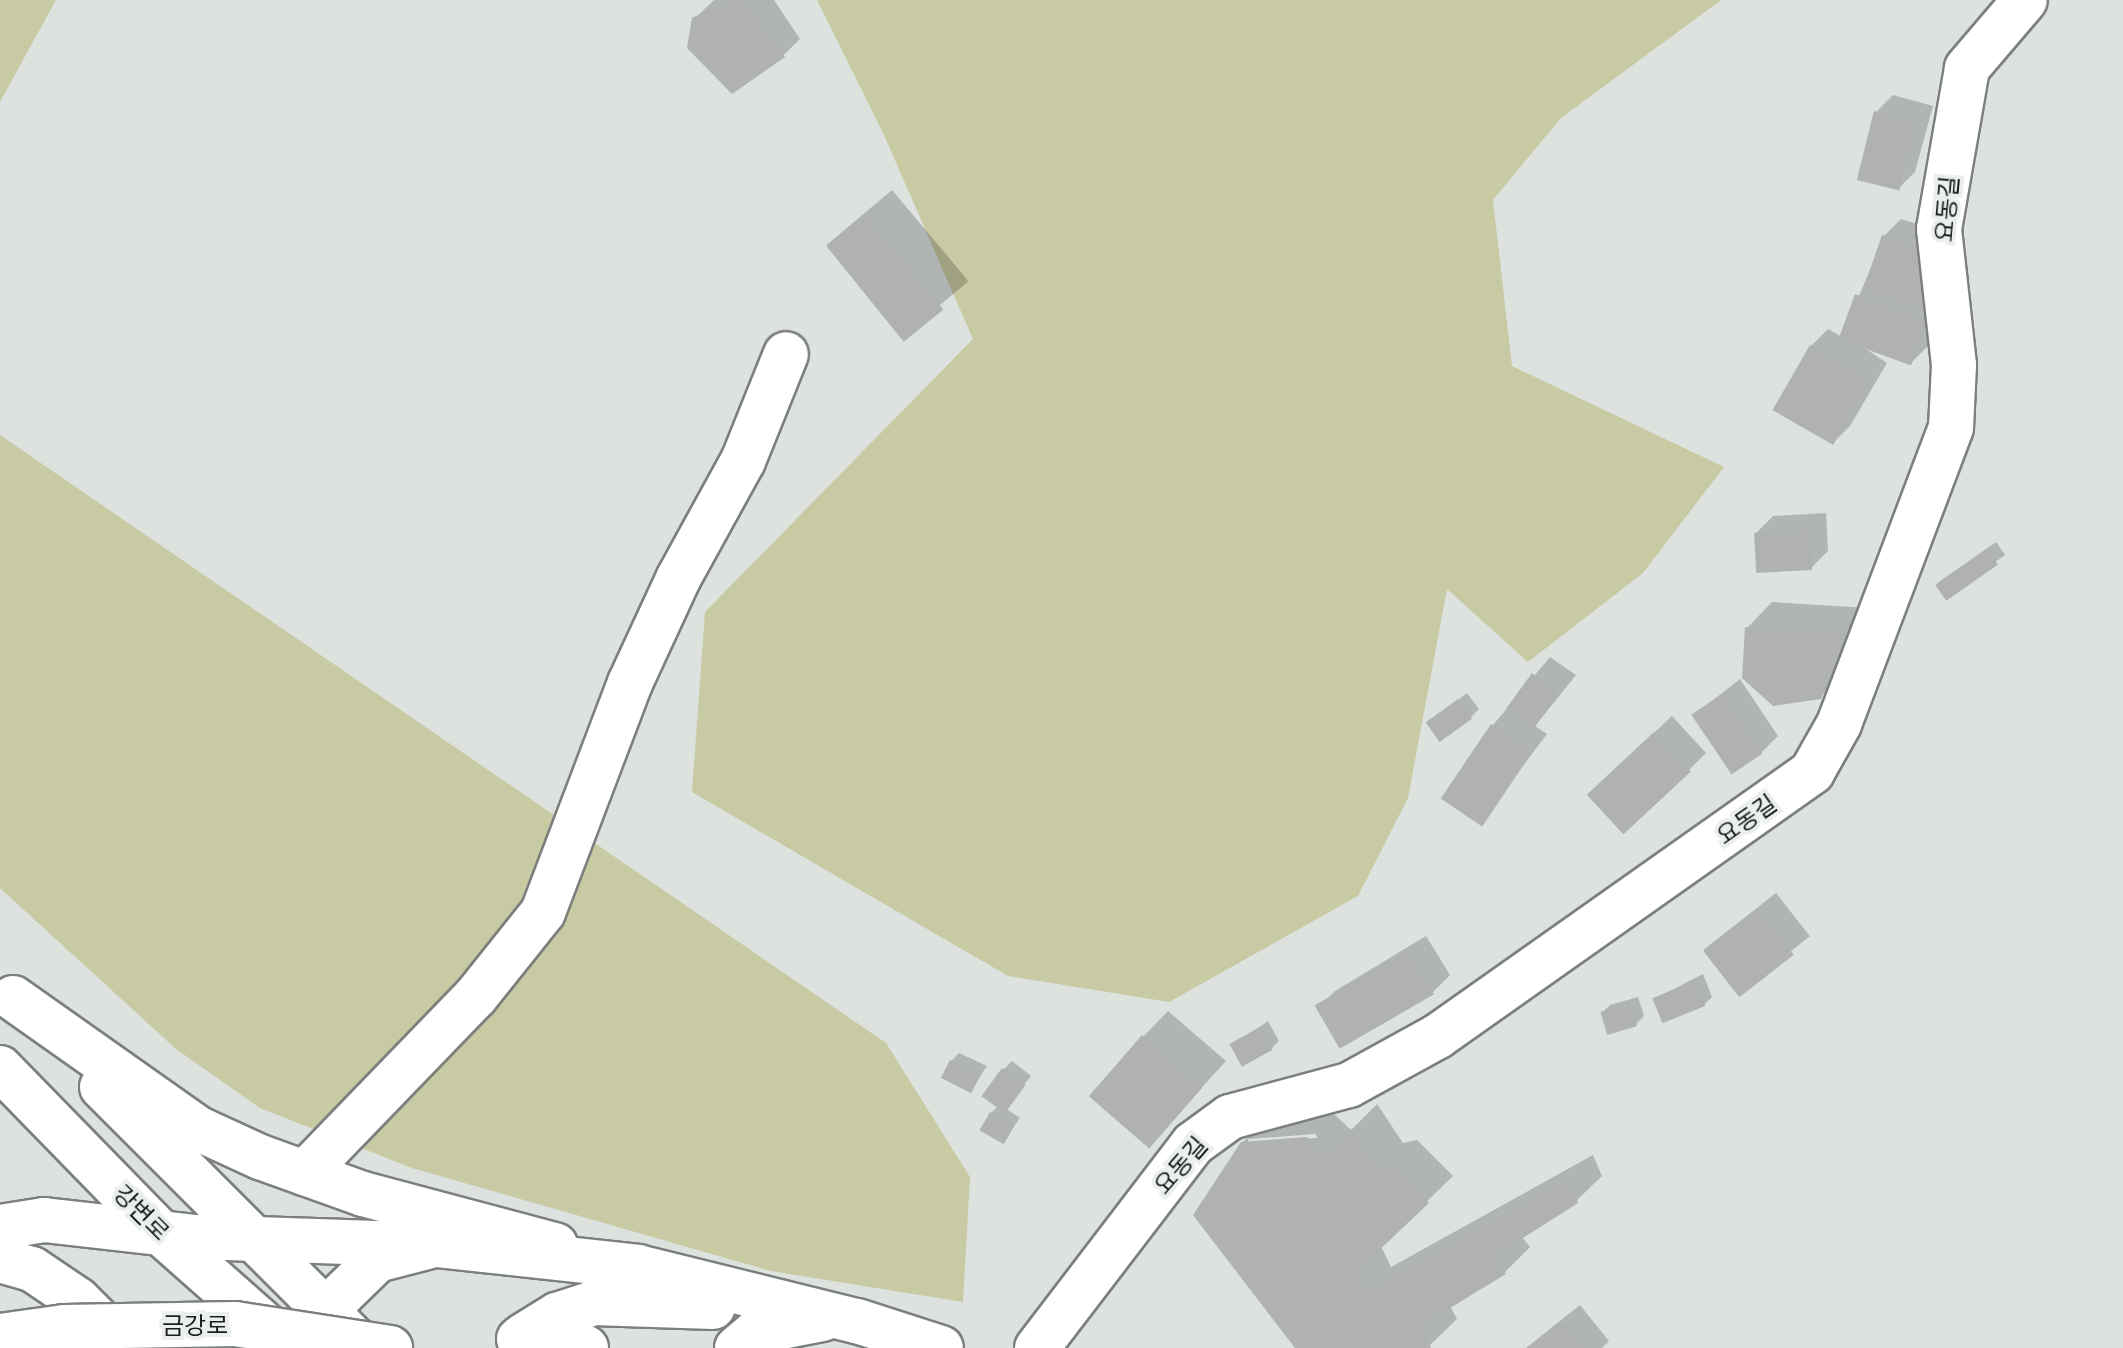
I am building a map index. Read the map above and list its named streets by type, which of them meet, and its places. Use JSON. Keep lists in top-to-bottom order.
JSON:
{
  "streets": {
    "main road": ["요동길", "강변로", "금강로"]
  }
}
